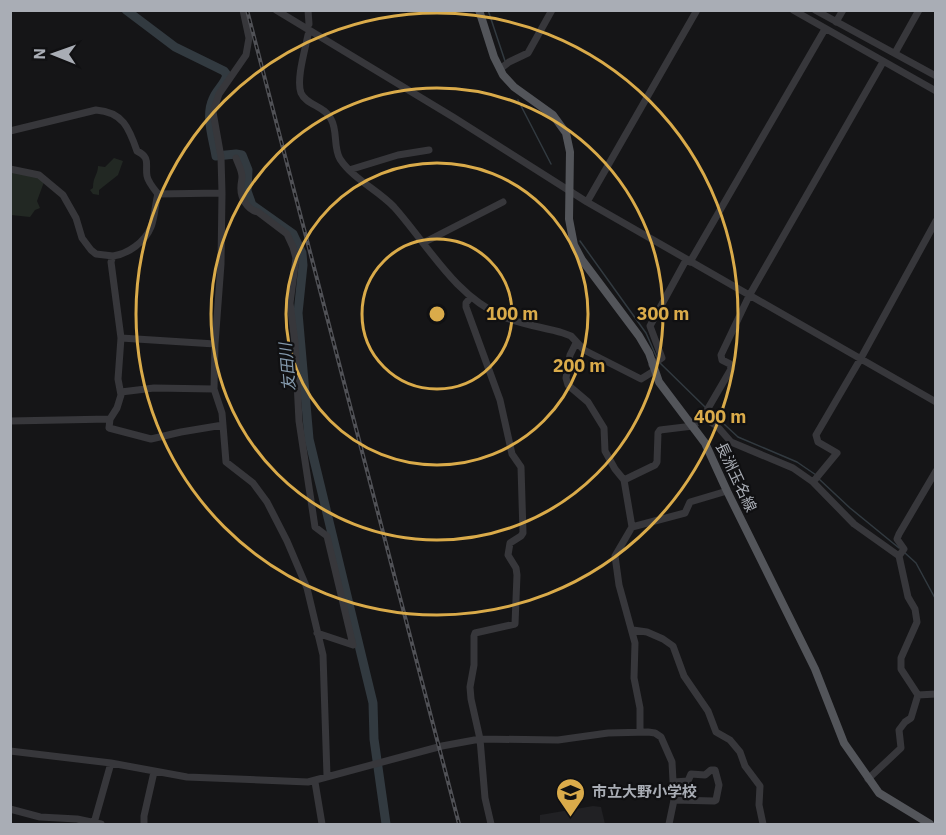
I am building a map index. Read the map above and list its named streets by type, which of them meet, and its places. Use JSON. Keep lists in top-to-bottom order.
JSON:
{
  "streets": {
    "main road": ["長洲玉名線"]
  },
  "water": ["友田川"],
  "places": {
    "school or university": ["市立大野小学校"]
  },
  "north": "left",
  "rings": [
    "100 m",
    "300 m",
    "200 m",
    "400 m"
  ]
}
